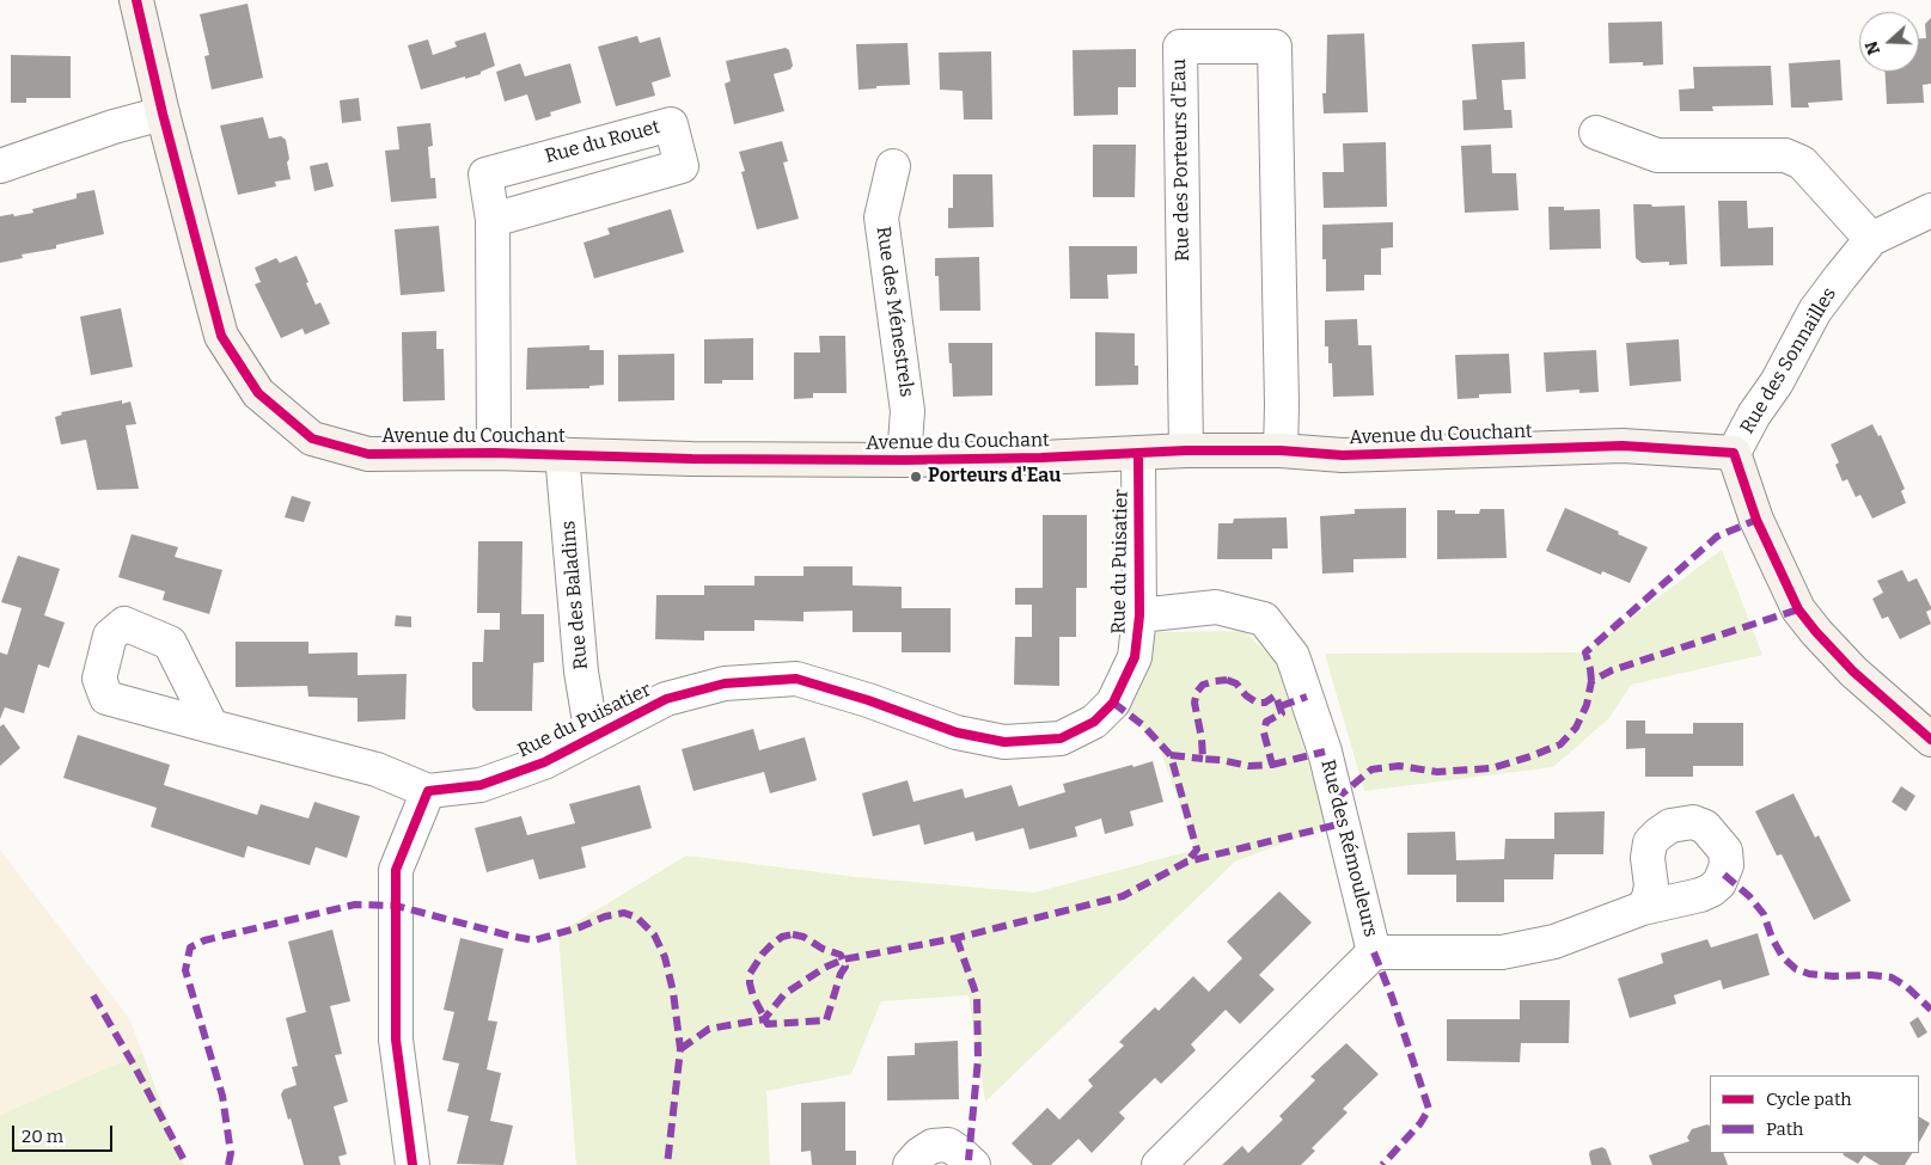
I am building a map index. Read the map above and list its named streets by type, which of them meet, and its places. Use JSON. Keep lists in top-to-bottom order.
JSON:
{
  "streets": {
    "street": [
      "Rue du Rouet",
      "Rue des Porteurs d'Eau",
      "Rue des Ménestrels",
      "Rue des Sonnailles",
      "Avenue du Couchant",
      "Rue du Puisatier",
      "Rue des Baladins",
      "Rue des Rémouleurs"
    ]
  },
  "crossings": [
    ["Rue du Rouet", "Avenue du Couchant"],
    ["Rue des Porteurs d'Eau", "Avenue du Couchant"],
    ["Rue des Ménestrels", "Avenue du Couchant"],
    ["Rue des Sonnailles", "Avenue du Couchant"],
    ["Avenue du Couchant", "Rue du Puisatier"],
    ["Avenue du Couchant", "Rue des Baladins"],
    ["Rue du Puisatier", "Rue des Baladins"],
    ["Rue du Puisatier", "Rue des Rémouleurs"]
  ],
  "places": ["Porteurs d'Eau"],
  "legend": ["Cycle path", "Path"],
  "scale_bar": "20 m",
  "north": "left"
}
